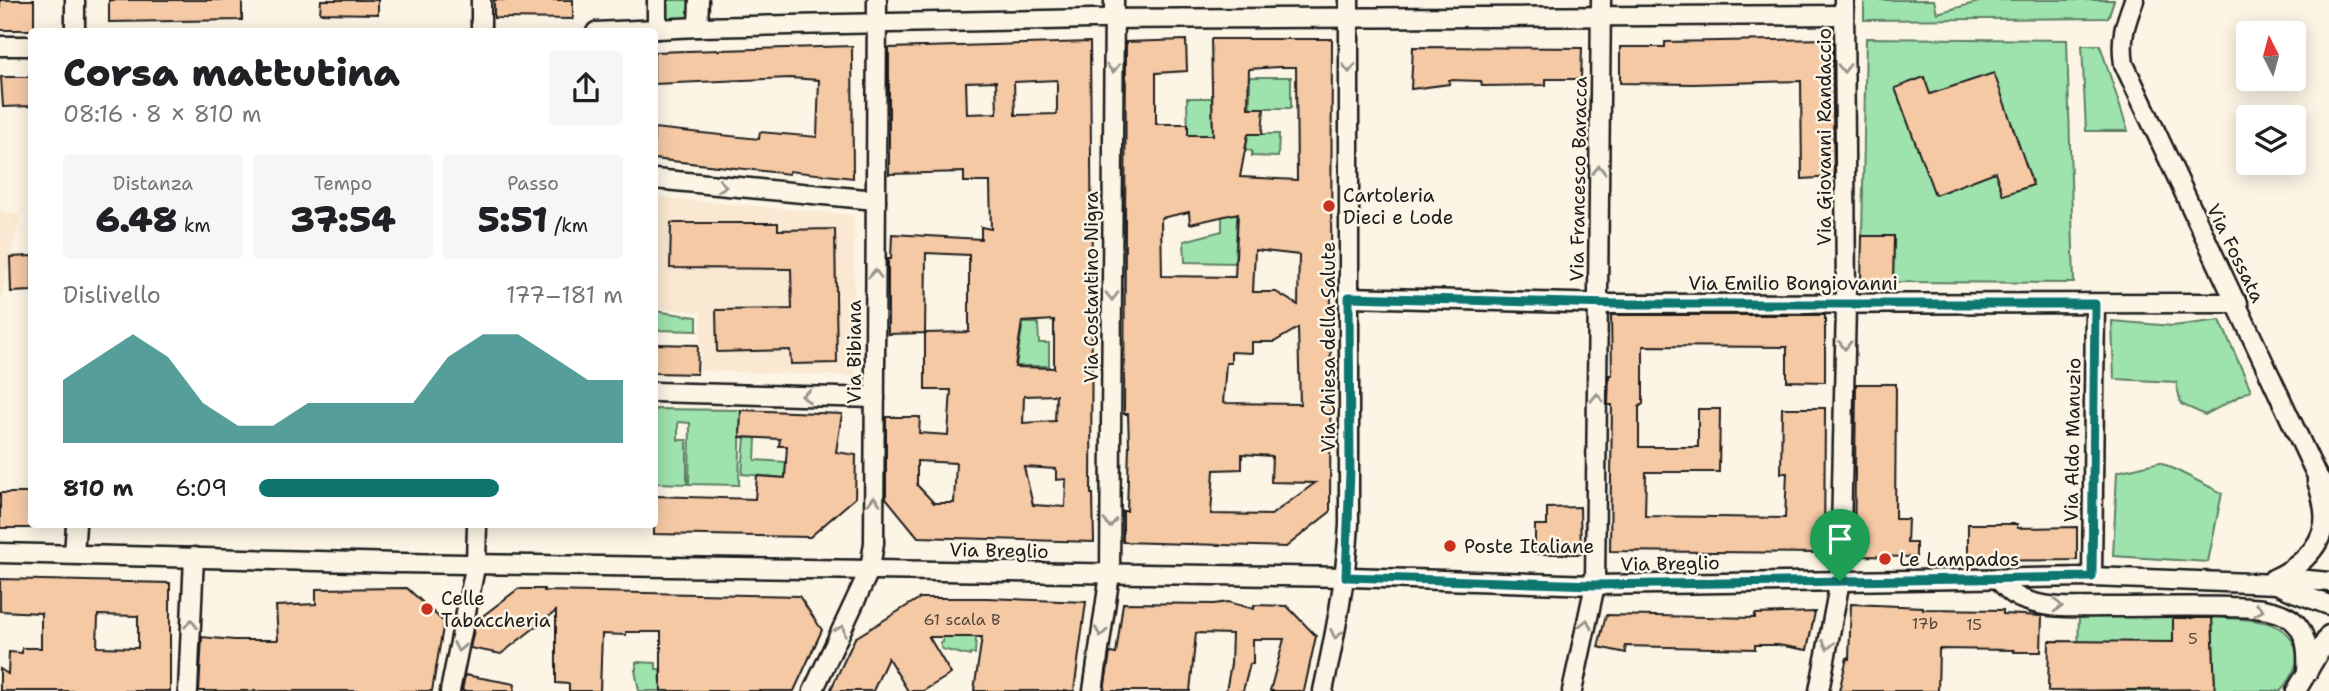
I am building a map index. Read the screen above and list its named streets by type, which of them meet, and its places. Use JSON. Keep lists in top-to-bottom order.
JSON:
{
  "streets": {
    "street": [
      "Via Giovanni Randaccio",
      "Via Francesco Baracca",
      "Via Fossata",
      "Via Emilio Bongiovanni",
      "Via Costantino Nigra",
      "Via Chiesa della Salute",
      "Via Bibiana",
      "Via Aldo Manuzio",
      "Via Breglio"
    ]
  },
  "crossings": [
    ["Via Giovanni Randaccio", "Via Emilio Bongiovanni"],
    ["Via Giovanni Randaccio", "Via Breglio"],
    ["Via Francesco Baracca", "Via Emilio Bongiovanni"],
    ["Via Francesco Baracca", "Via Breglio"],
    ["Via Fossata", "Via Emilio Bongiovanni"],
    ["Via Emilio Bongiovanni", "Via Chiesa della Salute"],
    ["Via Emilio Bongiovanni", "Via Aldo Manuzio"],
    ["Via Costantino Nigra", "Via Breglio"],
    ["Via Chiesa della Salute", "Via Breglio"],
    ["Via Bibiana", "Via Breglio"],
    ["Via Aldo Manuzio", "Via Breglio"]
  ],
  "one_way": [
    "Via Giovanni Randaccio",
    "Via Francesco Baracca",
    "Via Costantino Nigra",
    "Via Chiesa della Salute",
    "Via Bibiana"
  ],
  "places": [
    "Cartoleria Dieci e Lode",
    "Poste Italiane",
    "Le Lampados",
    "Celle Tabaccheria"
  ],
  "house_numbers": [
    "61 scala B",
    "17b",
    "15",
    "5"
  ],
  "north": "top",
  "page": {
    "heading": ["Corsa mattutina", "08:16 · 8 × 810 m"],
    "stats": [
      ["Distanza", "6.48 km"],
      ["Tempo", "37:54"],
      ["Passo", "5:51 /km"]
    ],
    "chart": ["Dislivello", "177–181 m"],
    "list": [
      {
        "name": "810 m",
        "note": "6:09"
      }
    ]
  }
}
